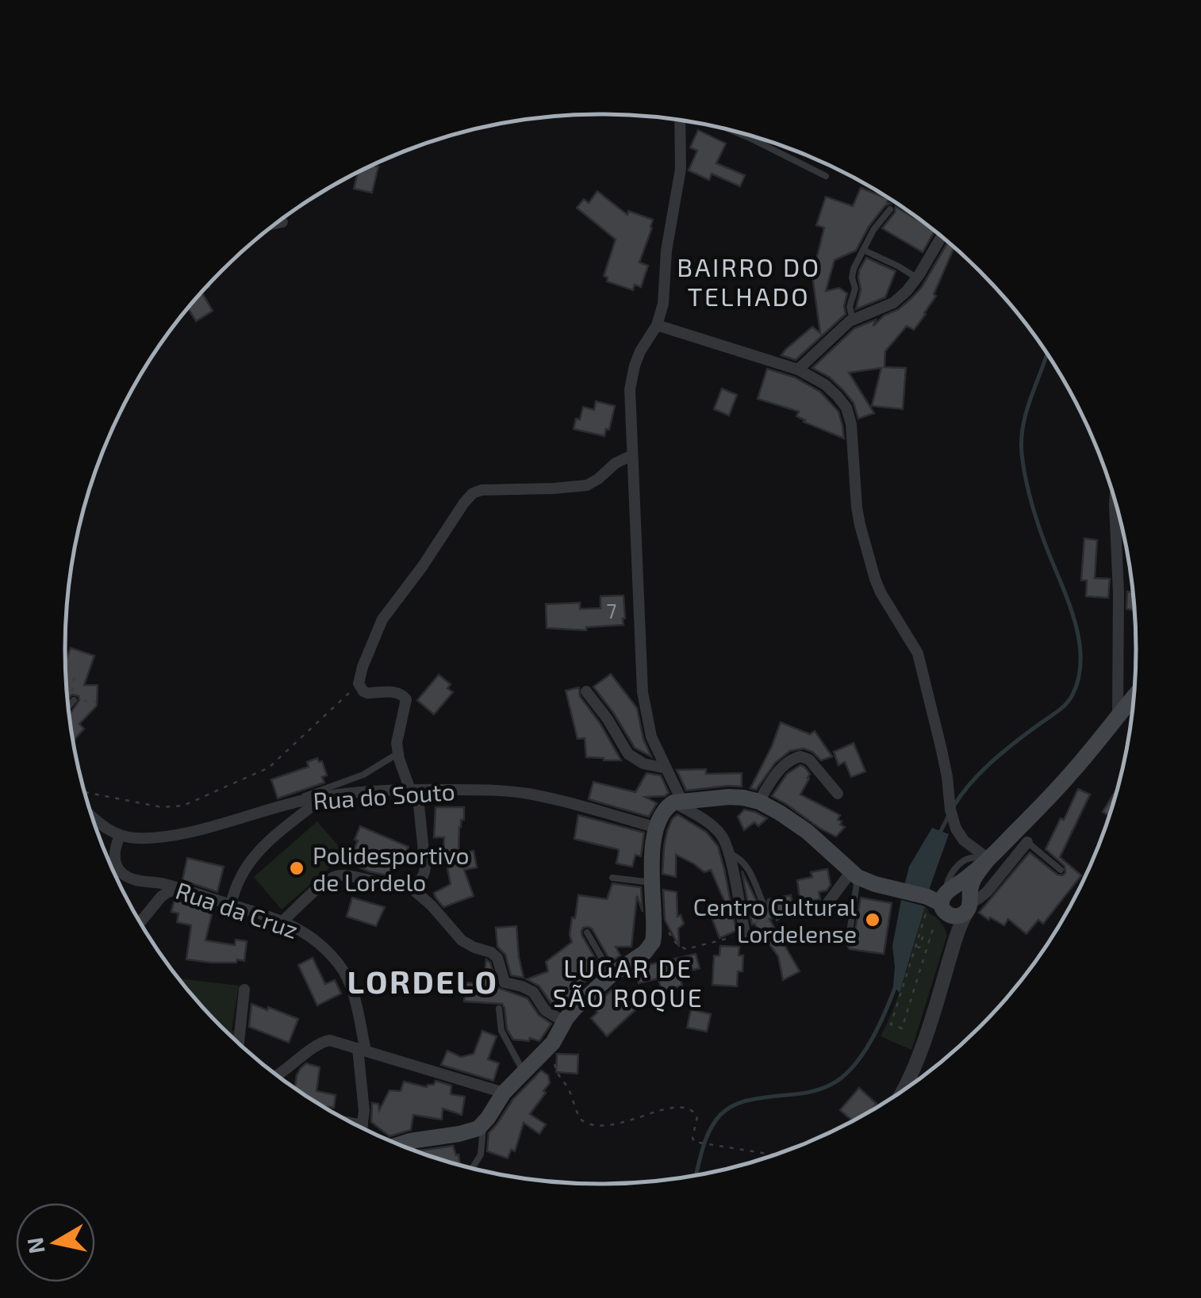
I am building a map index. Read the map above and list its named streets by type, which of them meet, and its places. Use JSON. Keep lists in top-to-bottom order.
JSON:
{
  "streets": {
    "street": ["Rua do Souto", "Rua da Cruz"]
  },
  "crossings": [
    ["Rua do Souto", "Rua da Cruz"]
  ],
  "districts": ["BAIRRO DO TELHADO", "LUGAR DE SÃO ROQUE", "LORDELO"],
  "places": ["Polidesportivo de Lordelo", "Centro Cultural Lordelense"],
  "house_numbers": ["7"],
  "north": "left"
}
